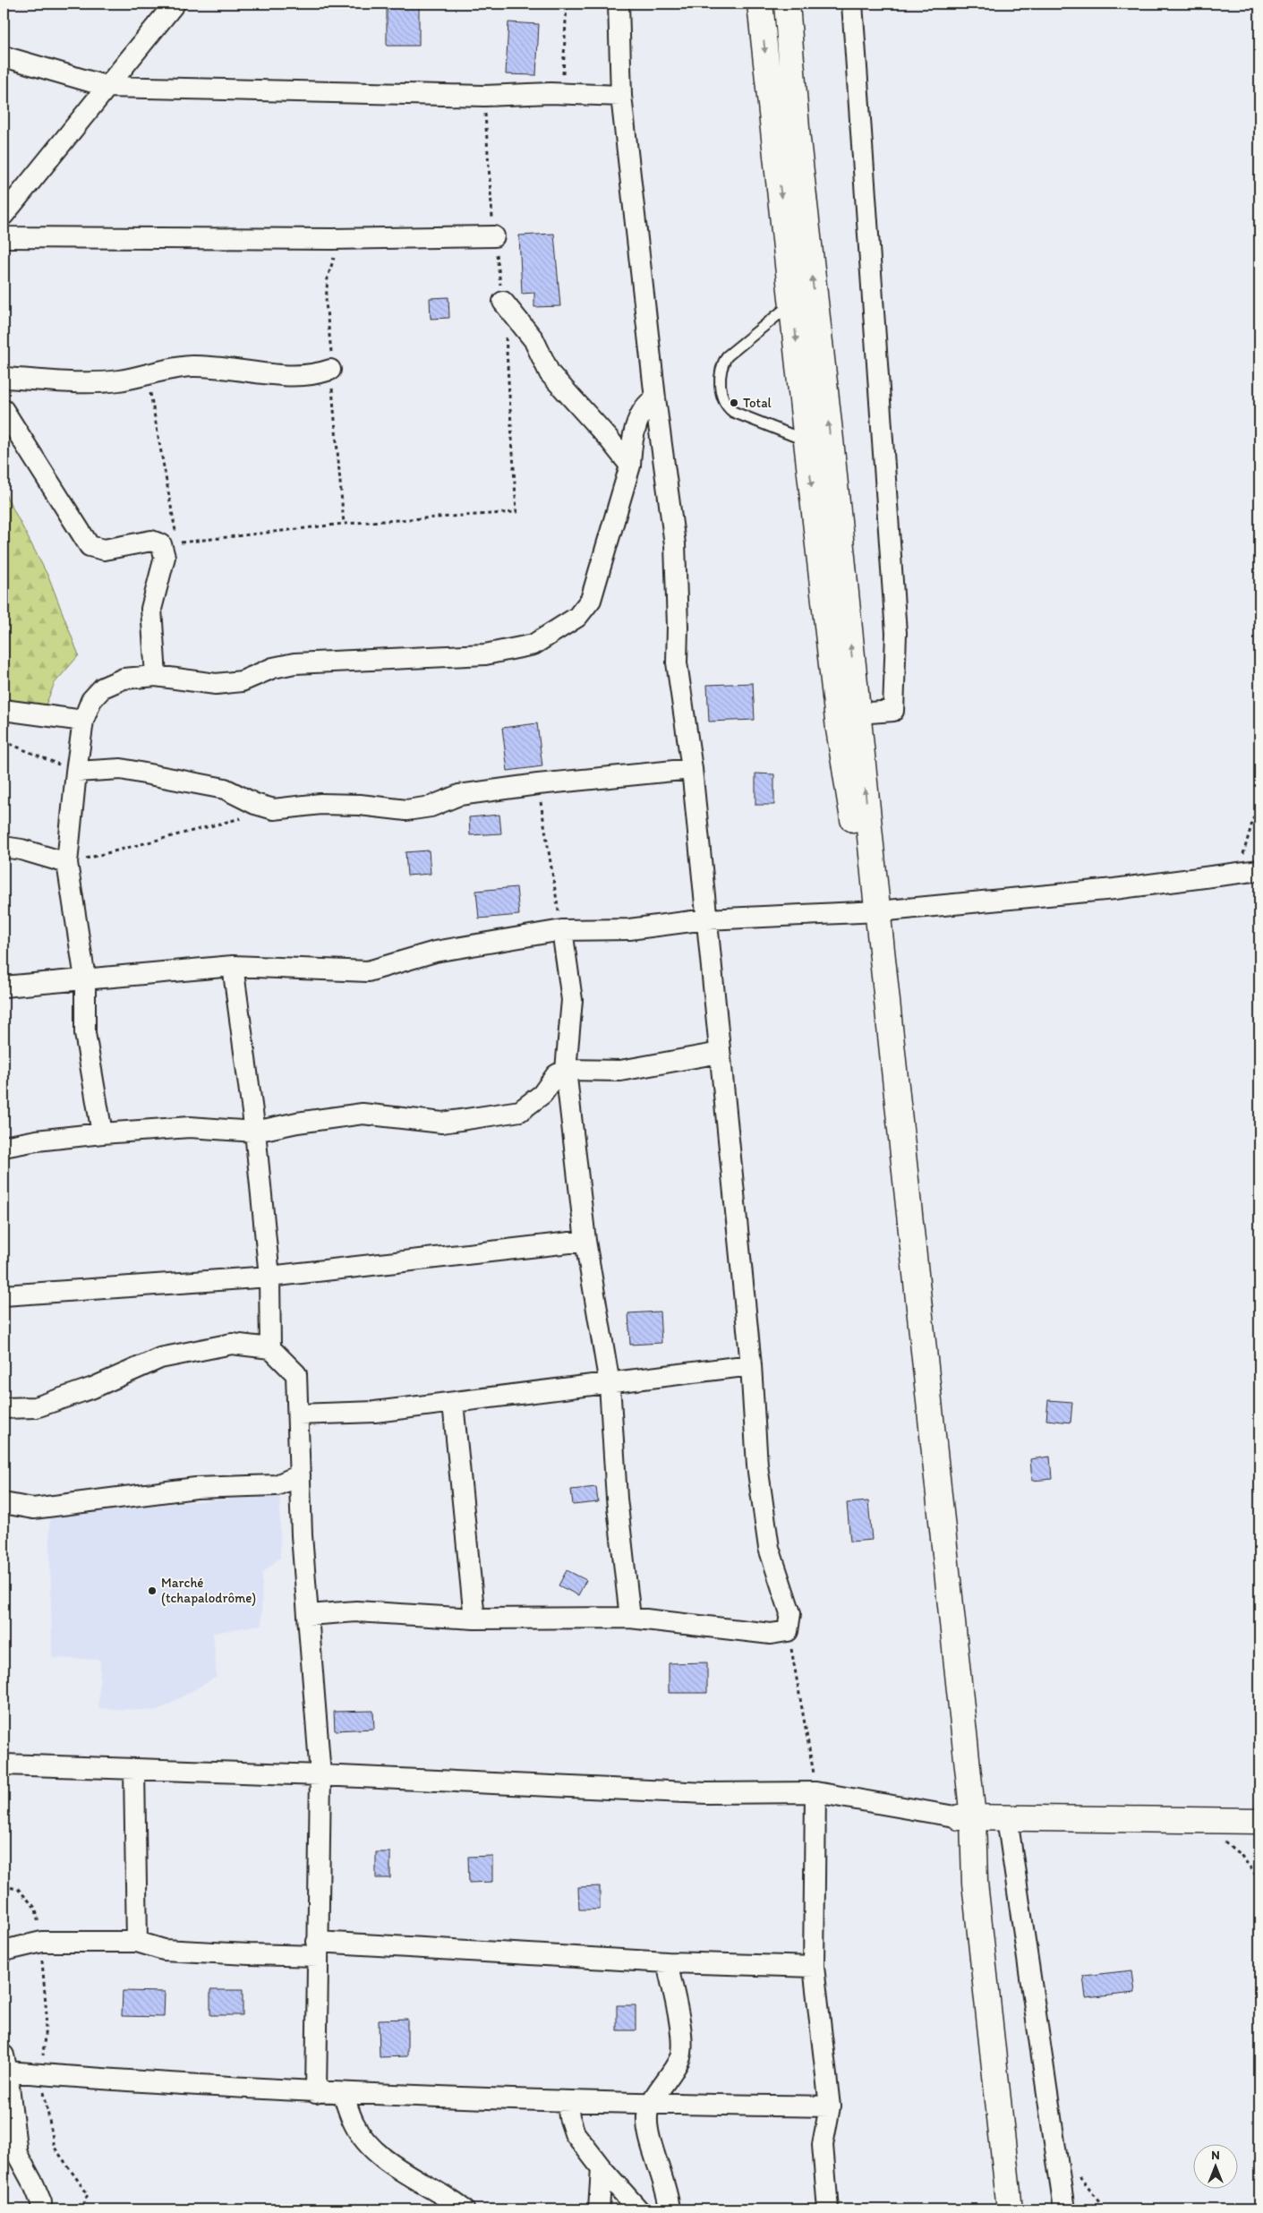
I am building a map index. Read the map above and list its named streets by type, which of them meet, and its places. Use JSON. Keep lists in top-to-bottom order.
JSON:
{
  "places": ["Total", "Marché (tchapalodrôme)"],
  "north": "top"
}
